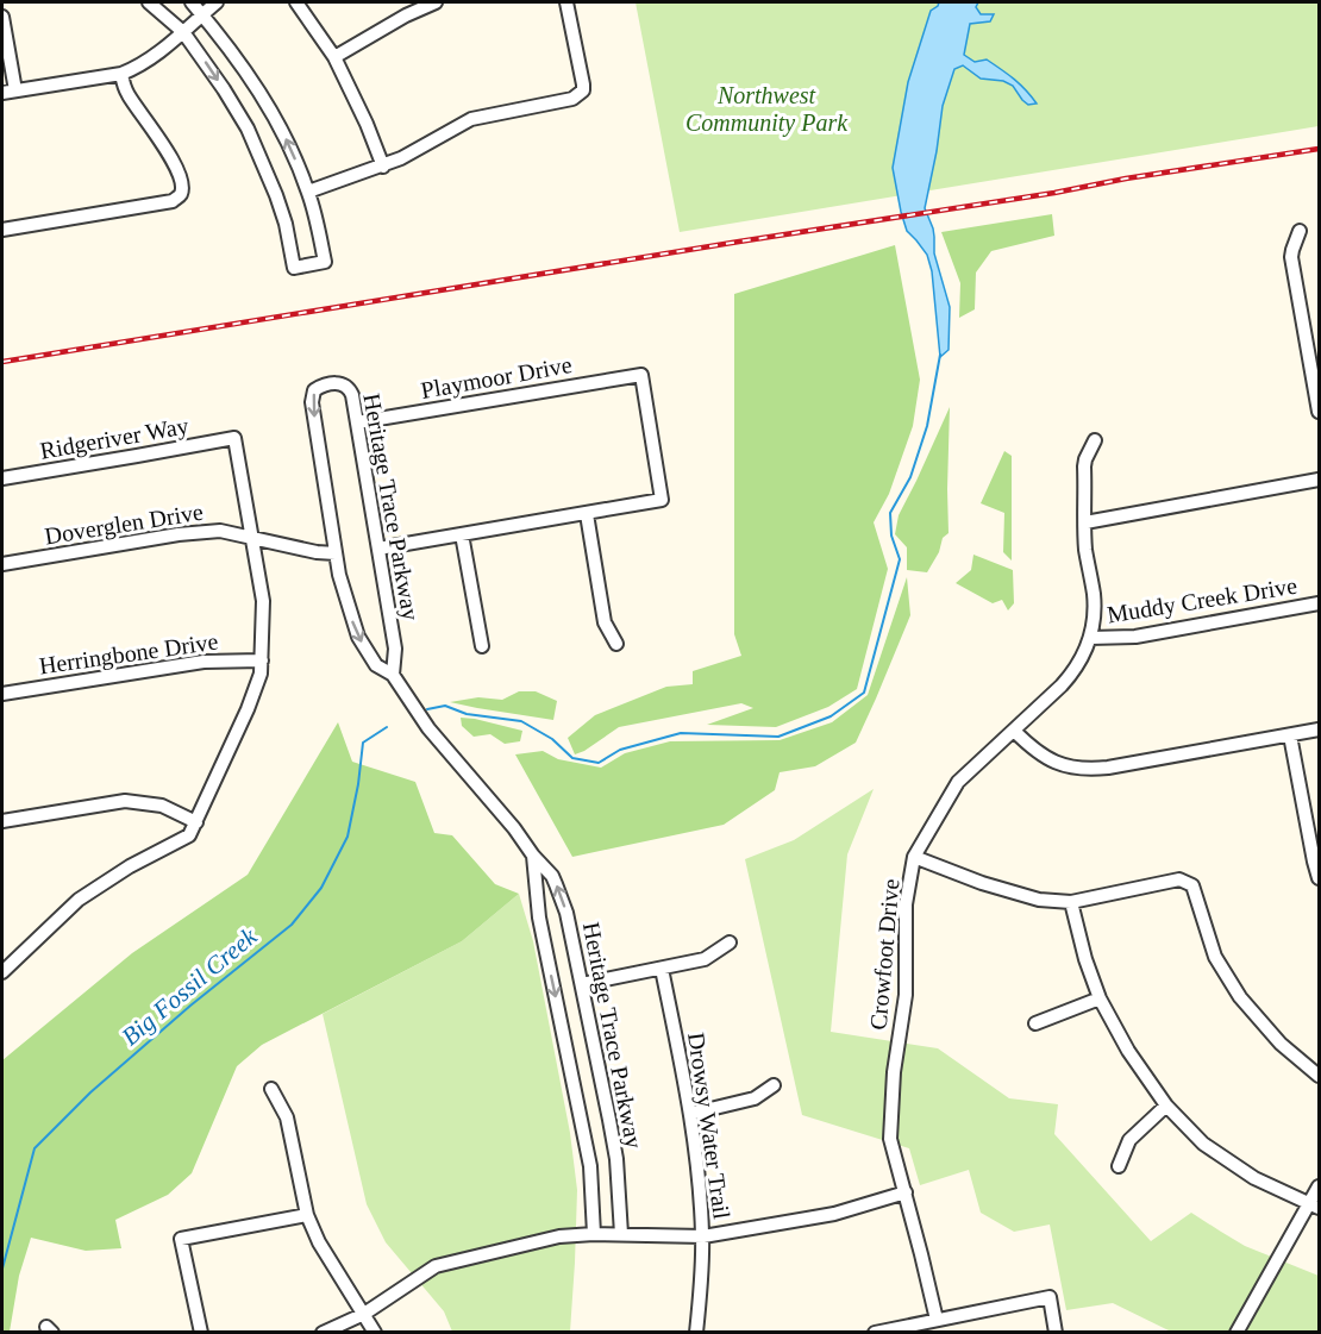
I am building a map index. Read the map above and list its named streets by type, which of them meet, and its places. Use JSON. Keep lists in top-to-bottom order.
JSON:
{
  "streets": {
    "street": [
      "Playmoor Drive",
      "Ridgeriver Way",
      "Heritage Trace Parkway",
      "Doverglen Drive",
      "Muddy Creek Drive",
      "Herringbone Drive",
      "Crowfoot Drive",
      "Drowsy Water Trail"
    ]
  },
  "crossings": [
    ["Playmoor Drive", "Heritage Trace Parkway"],
    ["Ridgeriver Way", "Doverglen Drive"],
    ["Heritage Trace Parkway", "Doverglen Drive"],
    ["Muddy Creek Drive", "Crowfoot Drive"]
  ],
  "water": ["Big Fossil Creek"],
  "parks": ["Northwest Community Park"]
}
